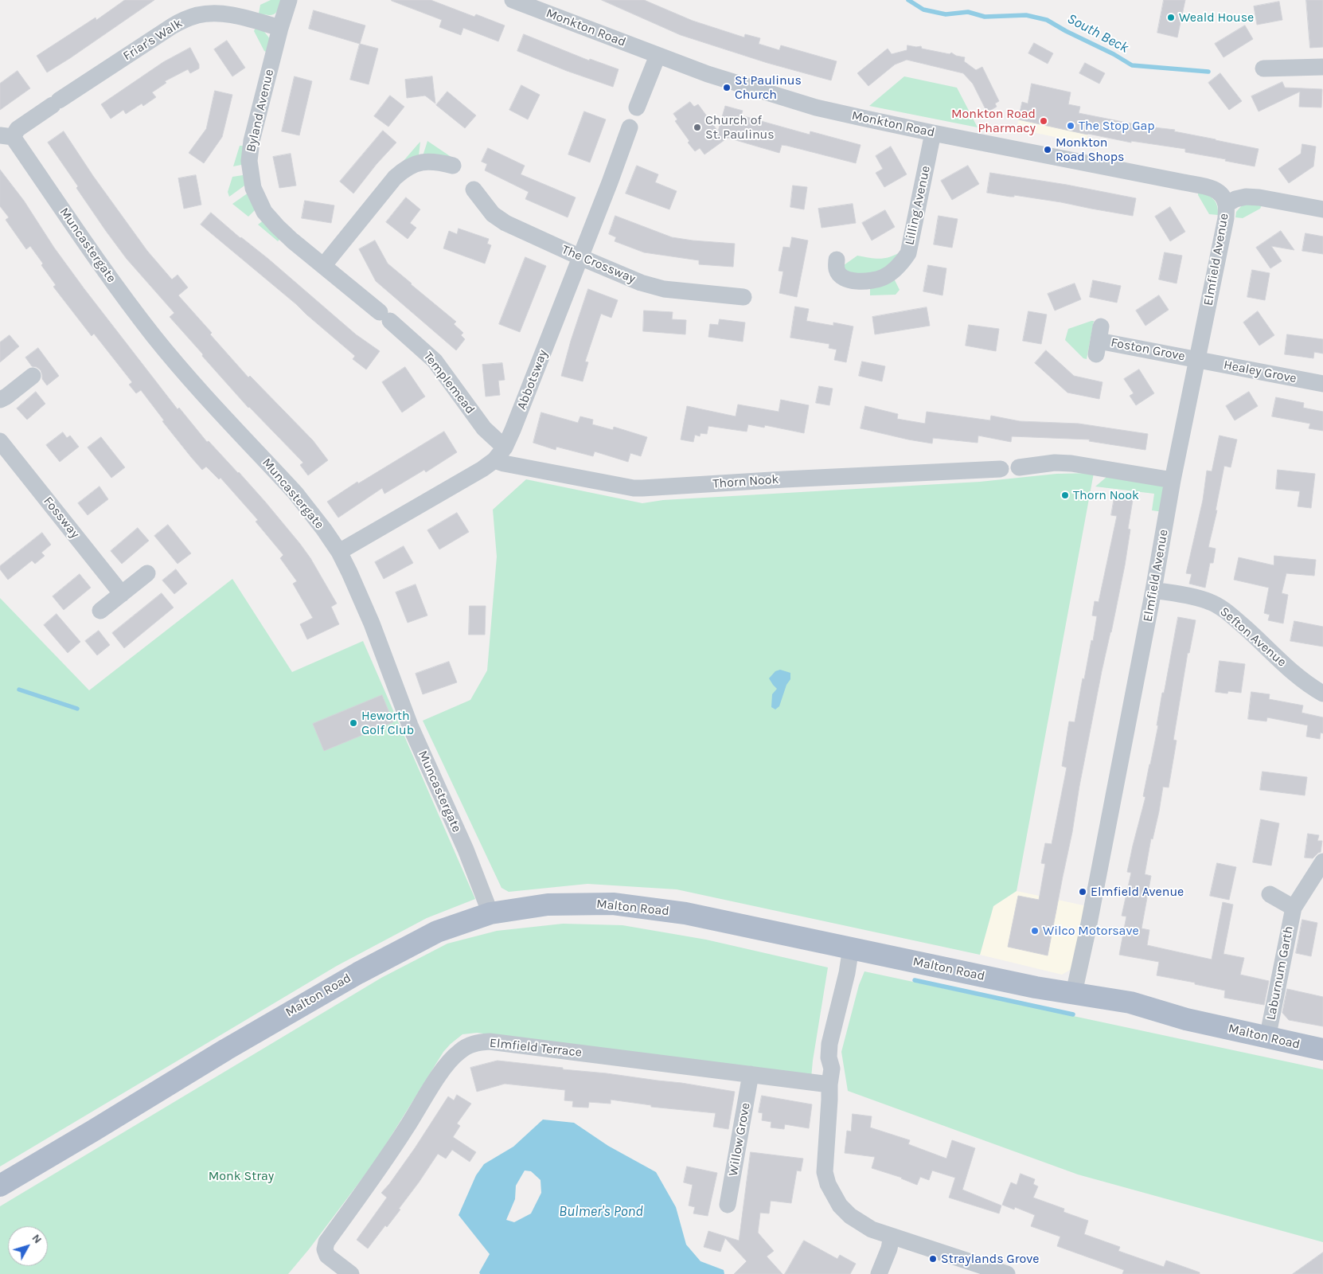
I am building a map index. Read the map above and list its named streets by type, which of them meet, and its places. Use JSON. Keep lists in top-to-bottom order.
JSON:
{
  "streets": {
    "main road": ["Malton Road"],
    "street": [
      "Monkton Road",
      "Friar's Walk",
      "Byland Avenue",
      "Lilling Avenue",
      "Muncastergate",
      "Elmfield Avenue",
      "The Crossway",
      "Foston Grove",
      "Healey Grove",
      "Abbotsway",
      "Templemead",
      "Thorn Nook",
      "Fossway",
      "Sefton Avenue",
      "Laburnum Garth",
      "Elmfield Terrace",
      "Willow Grove"
    ]
  },
  "crossings": [
    ["Monkton Road", "Lilling Avenue"],
    ["Monkton Road", "Elmfield Avenue"],
    ["Friar's Walk", "Byland Avenue"],
    ["Friar's Walk", "Muncastergate"],
    ["Byland Avenue", "Templemead"],
    ["Muncastergate", "Malton Road"],
    ["Elmfield Avenue", "Foston Grove"],
    ["Elmfield Avenue", "Healey Grove"],
    ["Elmfield Avenue", "Sefton Avenue"],
    ["Elmfield Avenue", "Malton Road"],
    ["The Crossway", "Abbotsway"],
    ["Foston Grove", "Healey Grove"],
    ["Abbotsway", "Templemead"],
    ["Abbotsway", "Thorn Nook"],
    ["Templemead", "Thorn Nook"],
    ["Malton Road", "Laburnum Garth"],
    ["Elmfield Terrace", "Willow Grove"]
  ],
  "water": ["South Beck", "Bulmer's Pond"],
  "parks": ["Monk Stray"],
  "places": [
    "Weald House",
    "St Paulinus Church",
    "Monkton Road Pharmacy",
    "The Stop Gap",
    "Church of St. Paulinus",
    "Monkton Road Shops",
    "Thorn Nook",
    "Heworth Golf Club",
    "Elmfield Avenue",
    "Wilco Motorsave",
    "Straylands Grove"
  ],
  "north": "top right"
}
